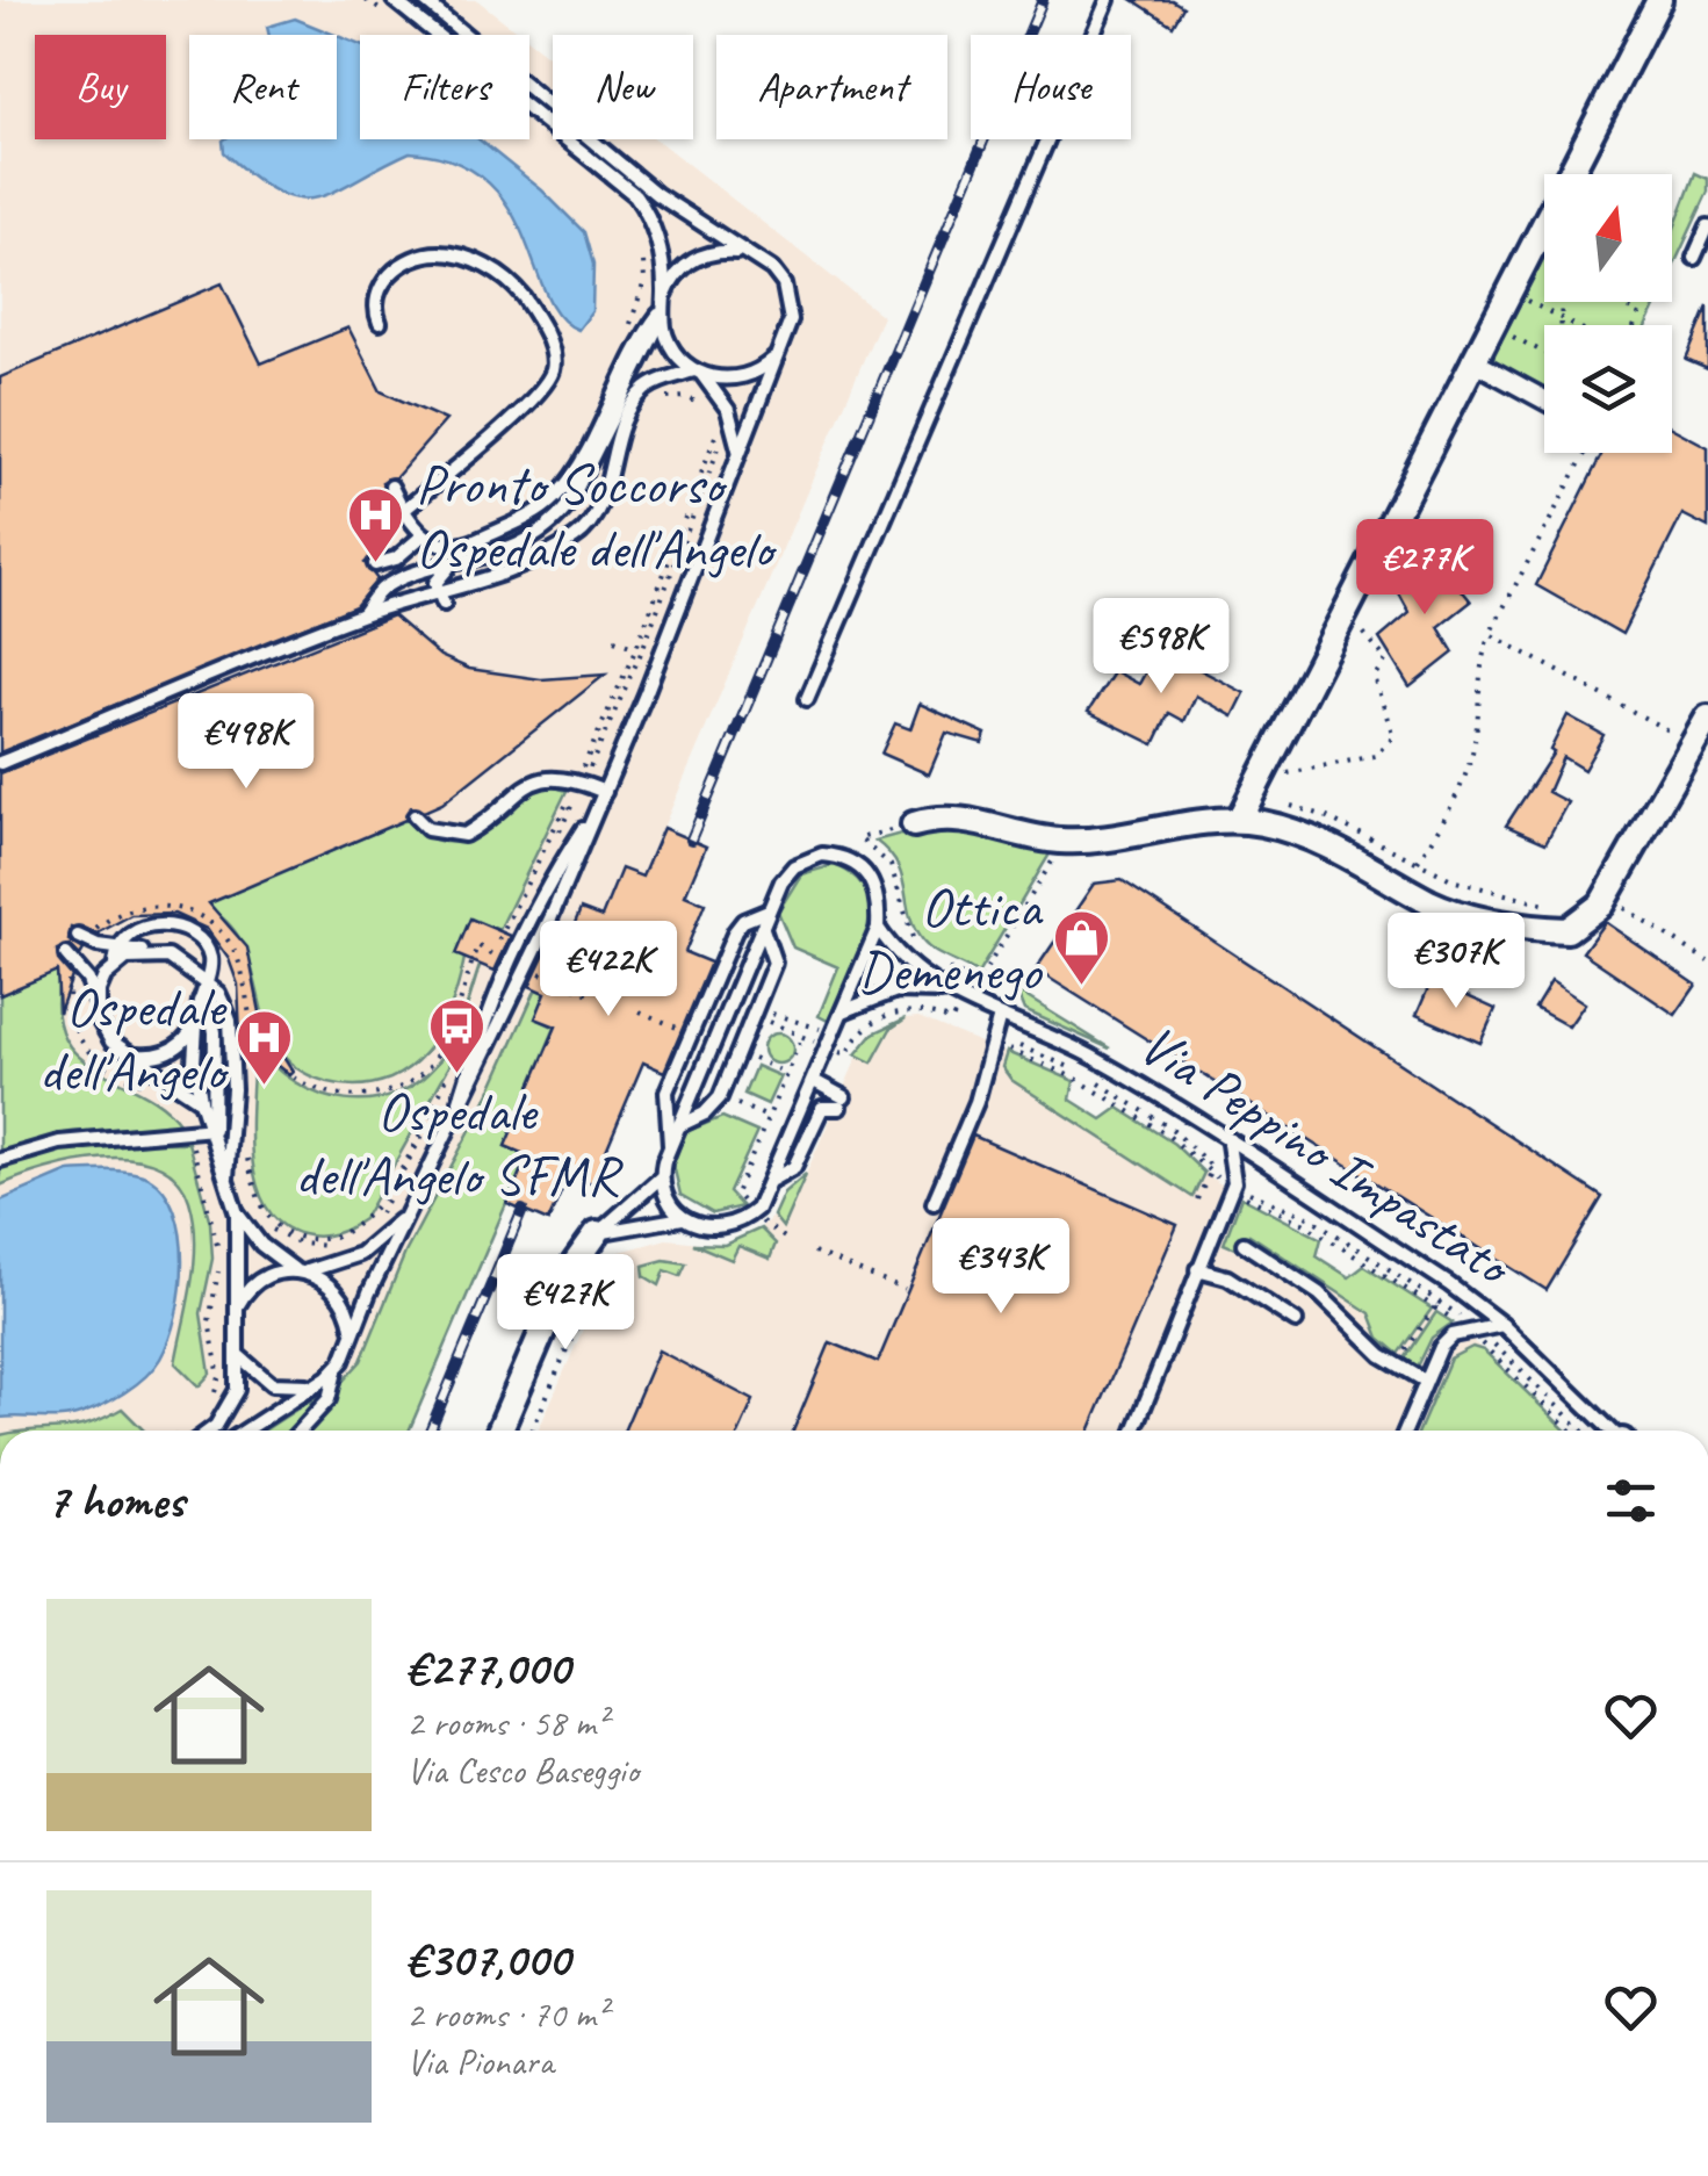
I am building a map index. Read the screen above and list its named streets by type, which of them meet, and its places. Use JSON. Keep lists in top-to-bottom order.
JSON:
{
  "streets": {
    "lane": ["Via Peppino Impastato"]
  },
  "places": {
    "hospital": ["Pronto Soccorso Ospedale dell'Angelo", "Ospedale dell'Angelo"],
    "shop": ["Ottica Demenego"],
    "bus stop": ["Ospedale dell'Angelo SFMR"]
  },
  "north": "top",
  "page": {
    "chip": [
      "Buy",
      "Rent",
      "Filters",
      "New",
      "Apartment",
      "House"
    ],
    "price": [
      "€277K",
      "€598K",
      "€498K",
      "€307K",
      "€422K",
      "€343K",
      "€427K"
    ],
    "heading": "7 homes",
    "list": [
      {
        "name": "€277,000",
        "note": "2 rooms · 58 m² · Via Cesco Baseggio"
      },
      {
        "name": "€307,000",
        "note": "2 rooms · 70 m² · Via Pionara"
      }
    ]
  }
}
